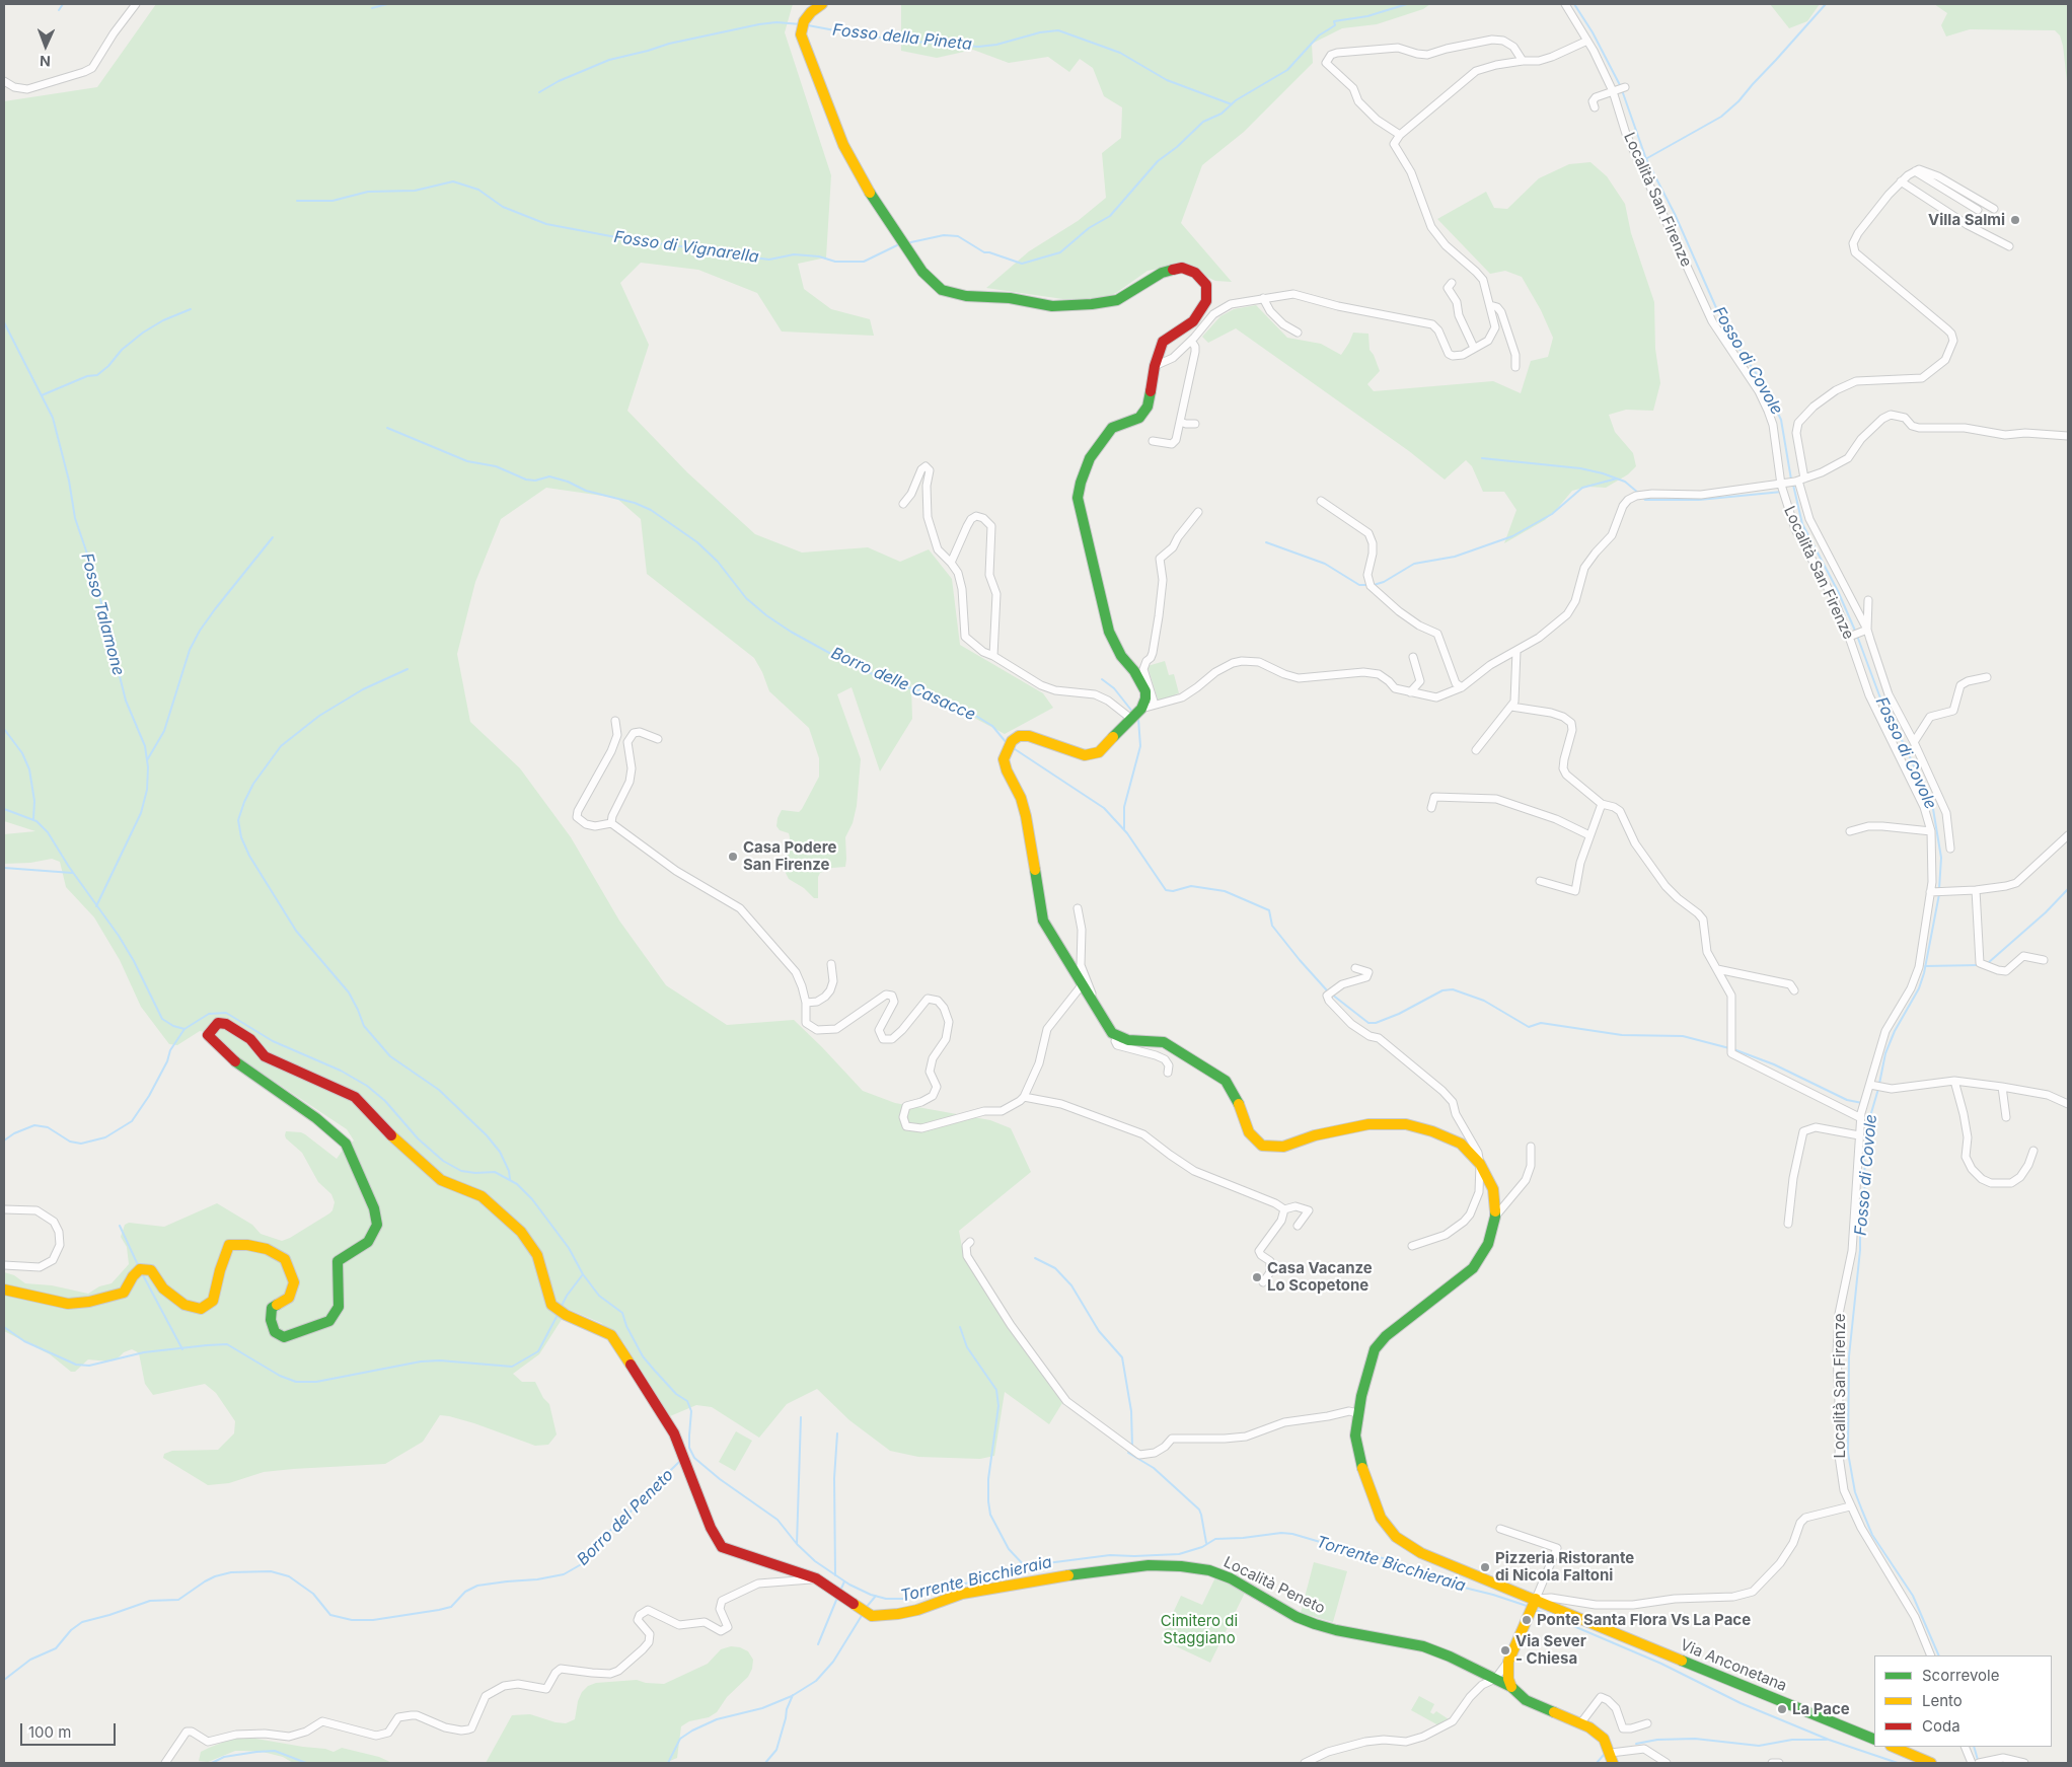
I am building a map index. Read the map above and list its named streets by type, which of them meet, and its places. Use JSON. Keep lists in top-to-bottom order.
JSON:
{
  "streets": {
    "main road": ["Località Peneto", "Via Anconetana"],
    "street": ["Località San Firenze"]
  },
  "water": [
    "Fosso della Pineta",
    "Fosso di Vignarella",
    "Fosso di Covole",
    "Fosso Talamone",
    "Borro delle Casacce",
    "Borro del Peneto",
    "Torrente Bicchieraia"
  ],
  "parks": ["Cimitero di Staggiano"],
  "places": [
    "Villa Salmi",
    "Casa Podere San Firenze",
    "Casa Vacanze Lo Scopetone",
    "Pizzeria Ristorante di Nicola Faltoni",
    "Ponte Santa Flora Vs La Pace",
    "Via Sever - Chiesa",
    "La Pace"
  ],
  "legend": ["Scorrevole", "Lento", "Coda"],
  "scale_bar": "100 m",
  "north": "bottom"
}
